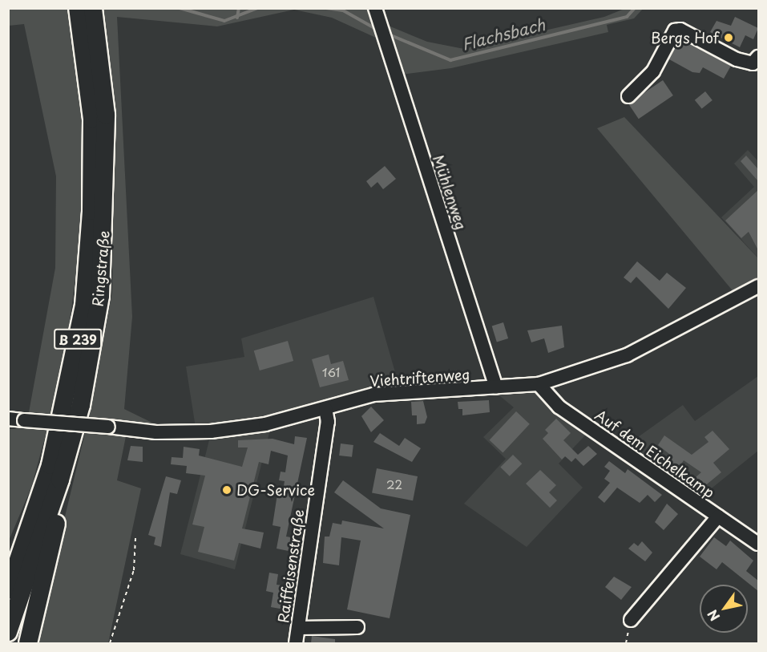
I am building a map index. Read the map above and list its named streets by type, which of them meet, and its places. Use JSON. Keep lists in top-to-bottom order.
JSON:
{
  "streets": {
    "highway": ["Ringstraße", "B 239"],
    "street": [
      "Mühlenweg",
      "Viehtriftenweg",
      "Auf dem Eichelkamp",
      "Raiffeisenstraße"
    ]
  },
  "crossings": [
    ["Mühlenweg", "Viehtriftenweg"],
    ["Viehtriftenweg", "Auf dem Eichelkamp"],
    ["Viehtriftenweg", "Raiffeisenstraße"]
  ],
  "water": ["Flachsbach"],
  "places": ["Bergs Hof", "DG-Service"],
  "house_numbers": ["161", "22"],
  "north": "bottom left"
}
